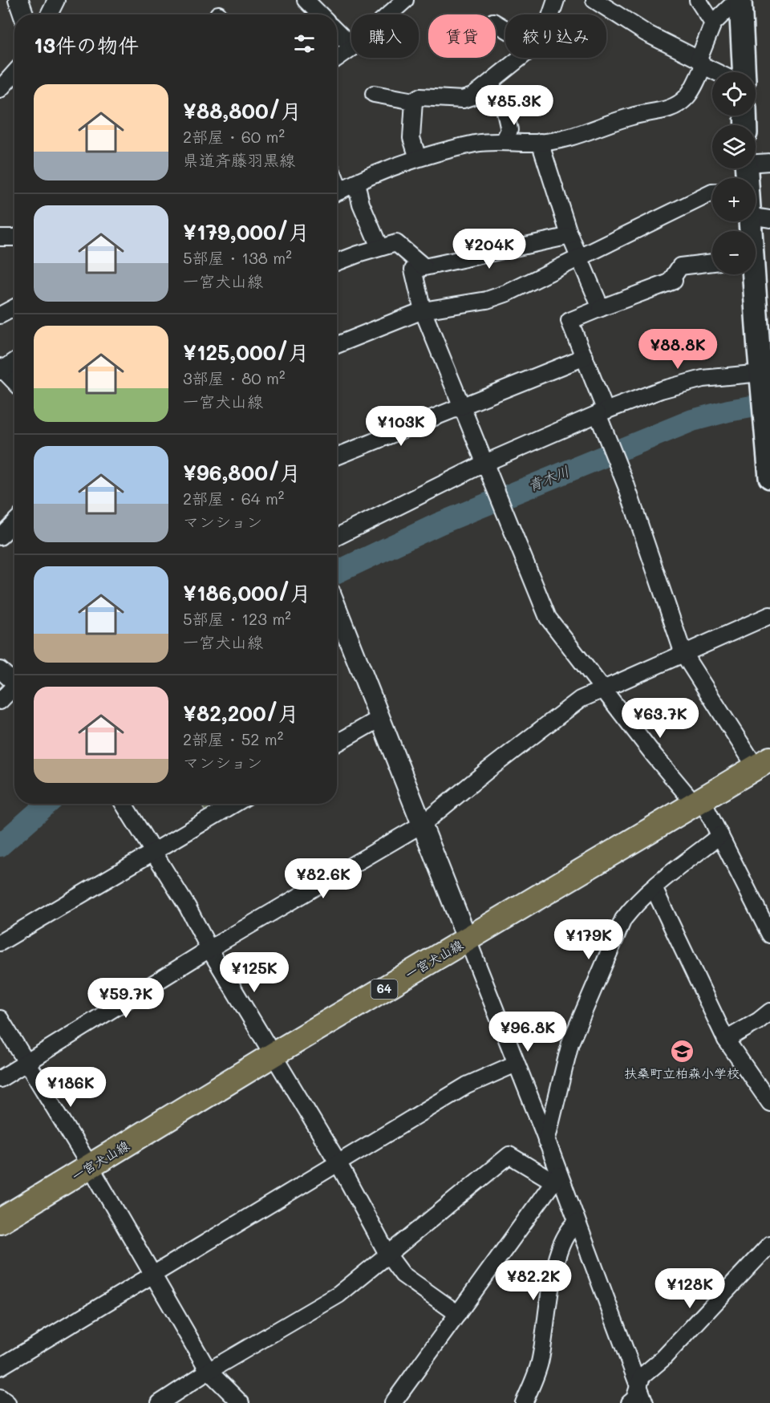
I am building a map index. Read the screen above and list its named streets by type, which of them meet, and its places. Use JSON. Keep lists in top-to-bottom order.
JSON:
{
  "streets": {
    "main road": ["一宮犬山線", "64"]
  },
  "water": ["青木川"],
  "places": {
    "school or university": ["扶桑町立柏森小学校"]
  },
  "page": {
    "chip": ["購入", "賃貸", "絞り込み"],
    "heading": "13件の物件",
    "map_buttons": ["+", "−"],
    "list": [
      {
        "name": "¥88,800/月",
        "note": "2部屋 · 60 m² · 県道斉藤羽黒線"
      },
      {
        "name": "¥179,000/月",
        "note": "5部屋 · 138 m² · 一宮犬山線"
      },
      {
        "name": "¥125,000/月",
        "note": "3部屋 · 80 m² · 一宮犬山線"
      },
      {
        "name": "¥96,800/月",
        "note": "2部屋 · 64 m² · マンション"
      },
      {
        "name": "¥186,000/月",
        "note": "5部屋 · 123 m² · 一宮犬山線"
      },
      {
        "name": "¥82,200/月",
        "note": "2部屋 · 52 m² · マンション"
      }
    ],
    "price": [
      "¥85.3K",
      "¥204K",
      "¥88.8K",
      "¥103K",
      "¥63.7K",
      "¥82.6K",
      "¥179K",
      "¥125K",
      "¥59.7K",
      "¥96.8K",
      "¥186K",
      "¥82.2K",
      "¥128K"
    ]
  }
}
